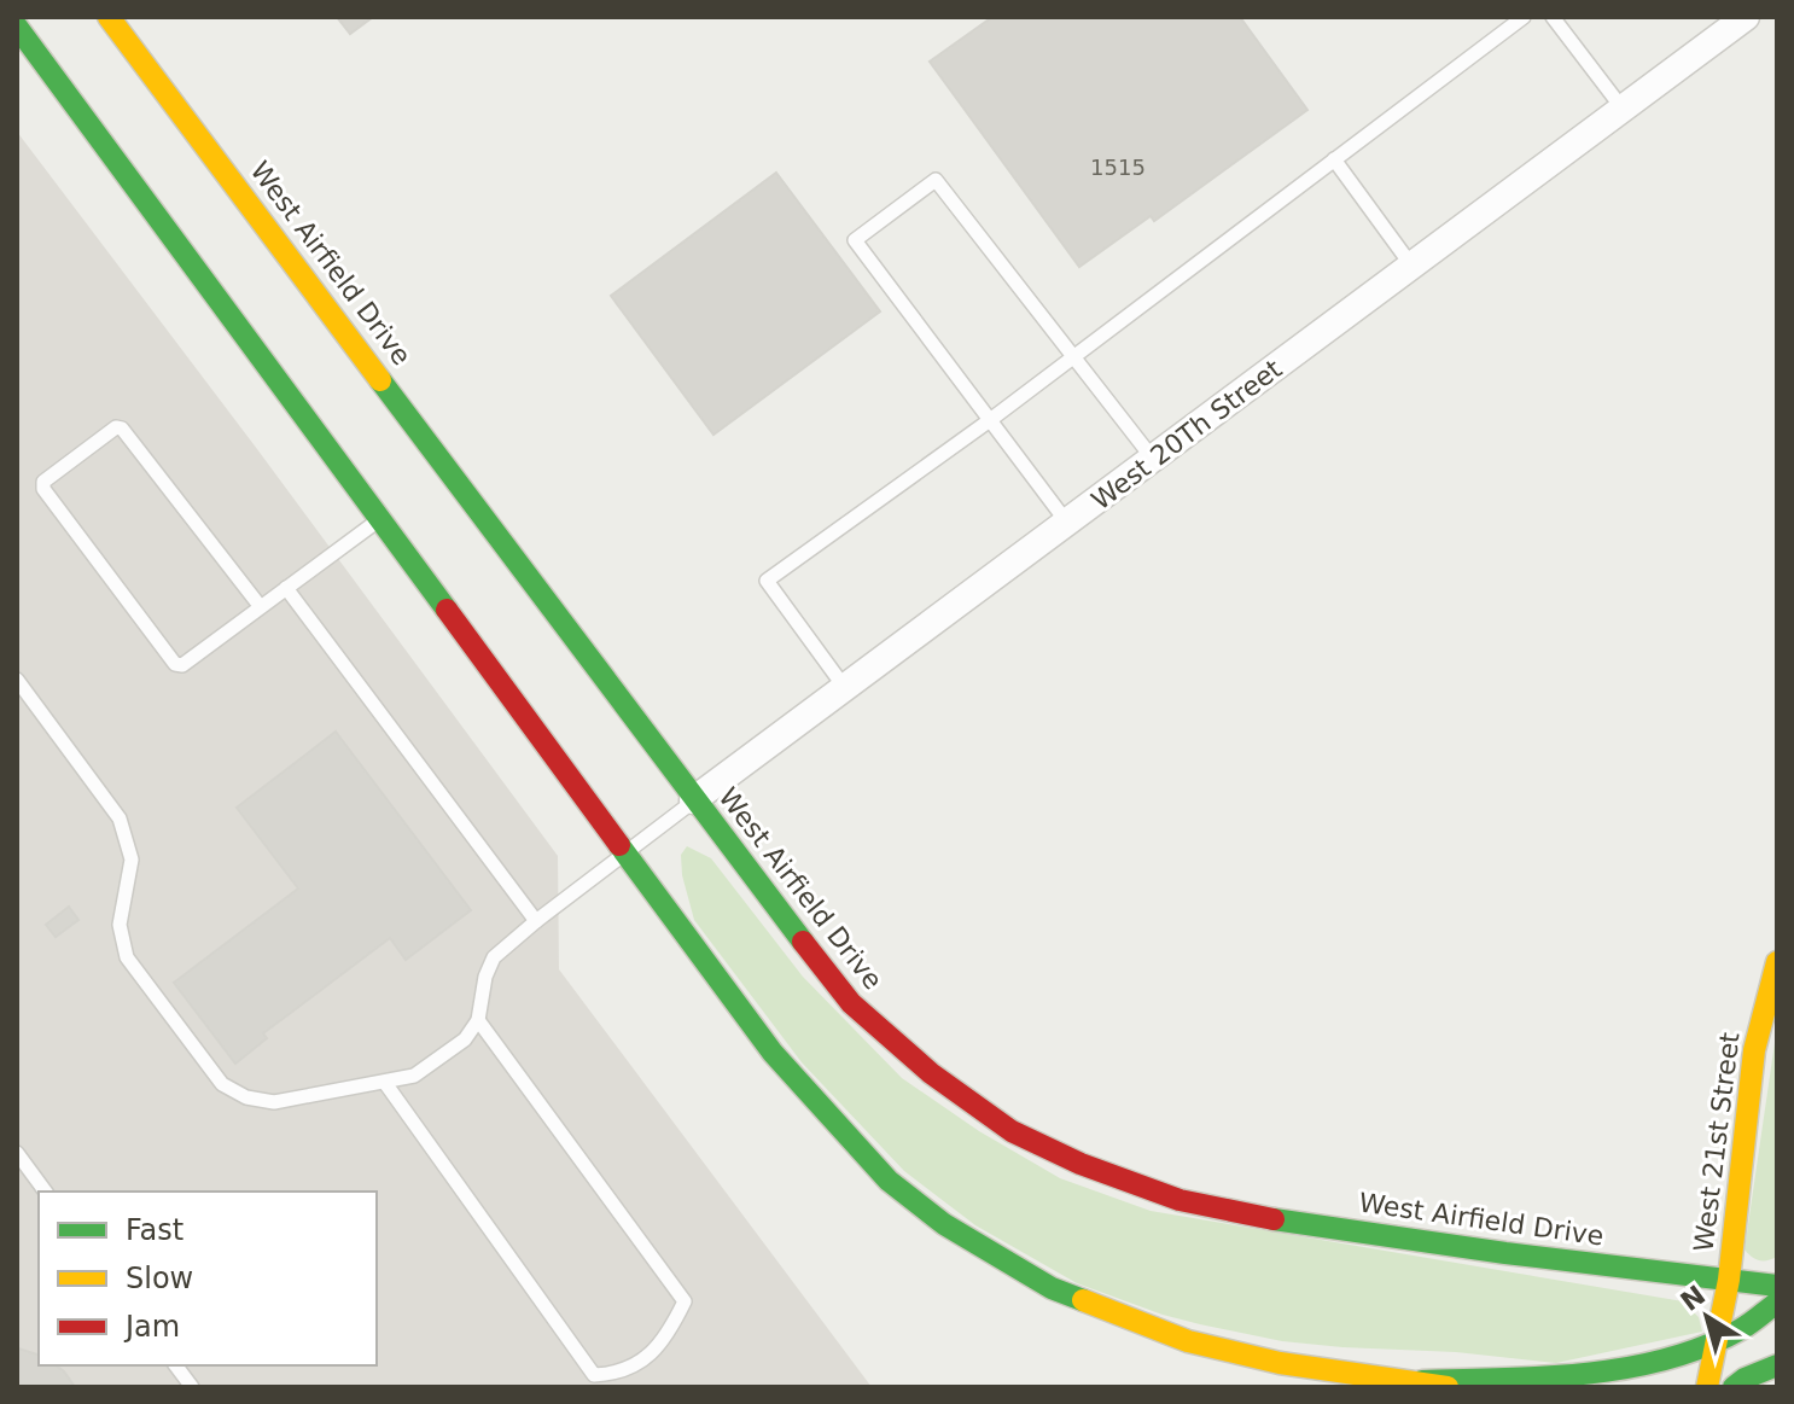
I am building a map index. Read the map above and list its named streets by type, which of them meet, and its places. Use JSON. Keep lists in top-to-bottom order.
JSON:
{
  "streets": {
    "street": ["West Airfield Drive", "West 20Th Street", "West 21st Street"]
  },
  "crossings": [
    ["West Airfield Drive", "West 20Th Street"],
    ["West Airfield Drive", "West 21st Street"]
  ],
  "house_numbers": ["1515"],
  "legend": ["Fast", "Slow", "Jam"],
  "north": "top left"
}
